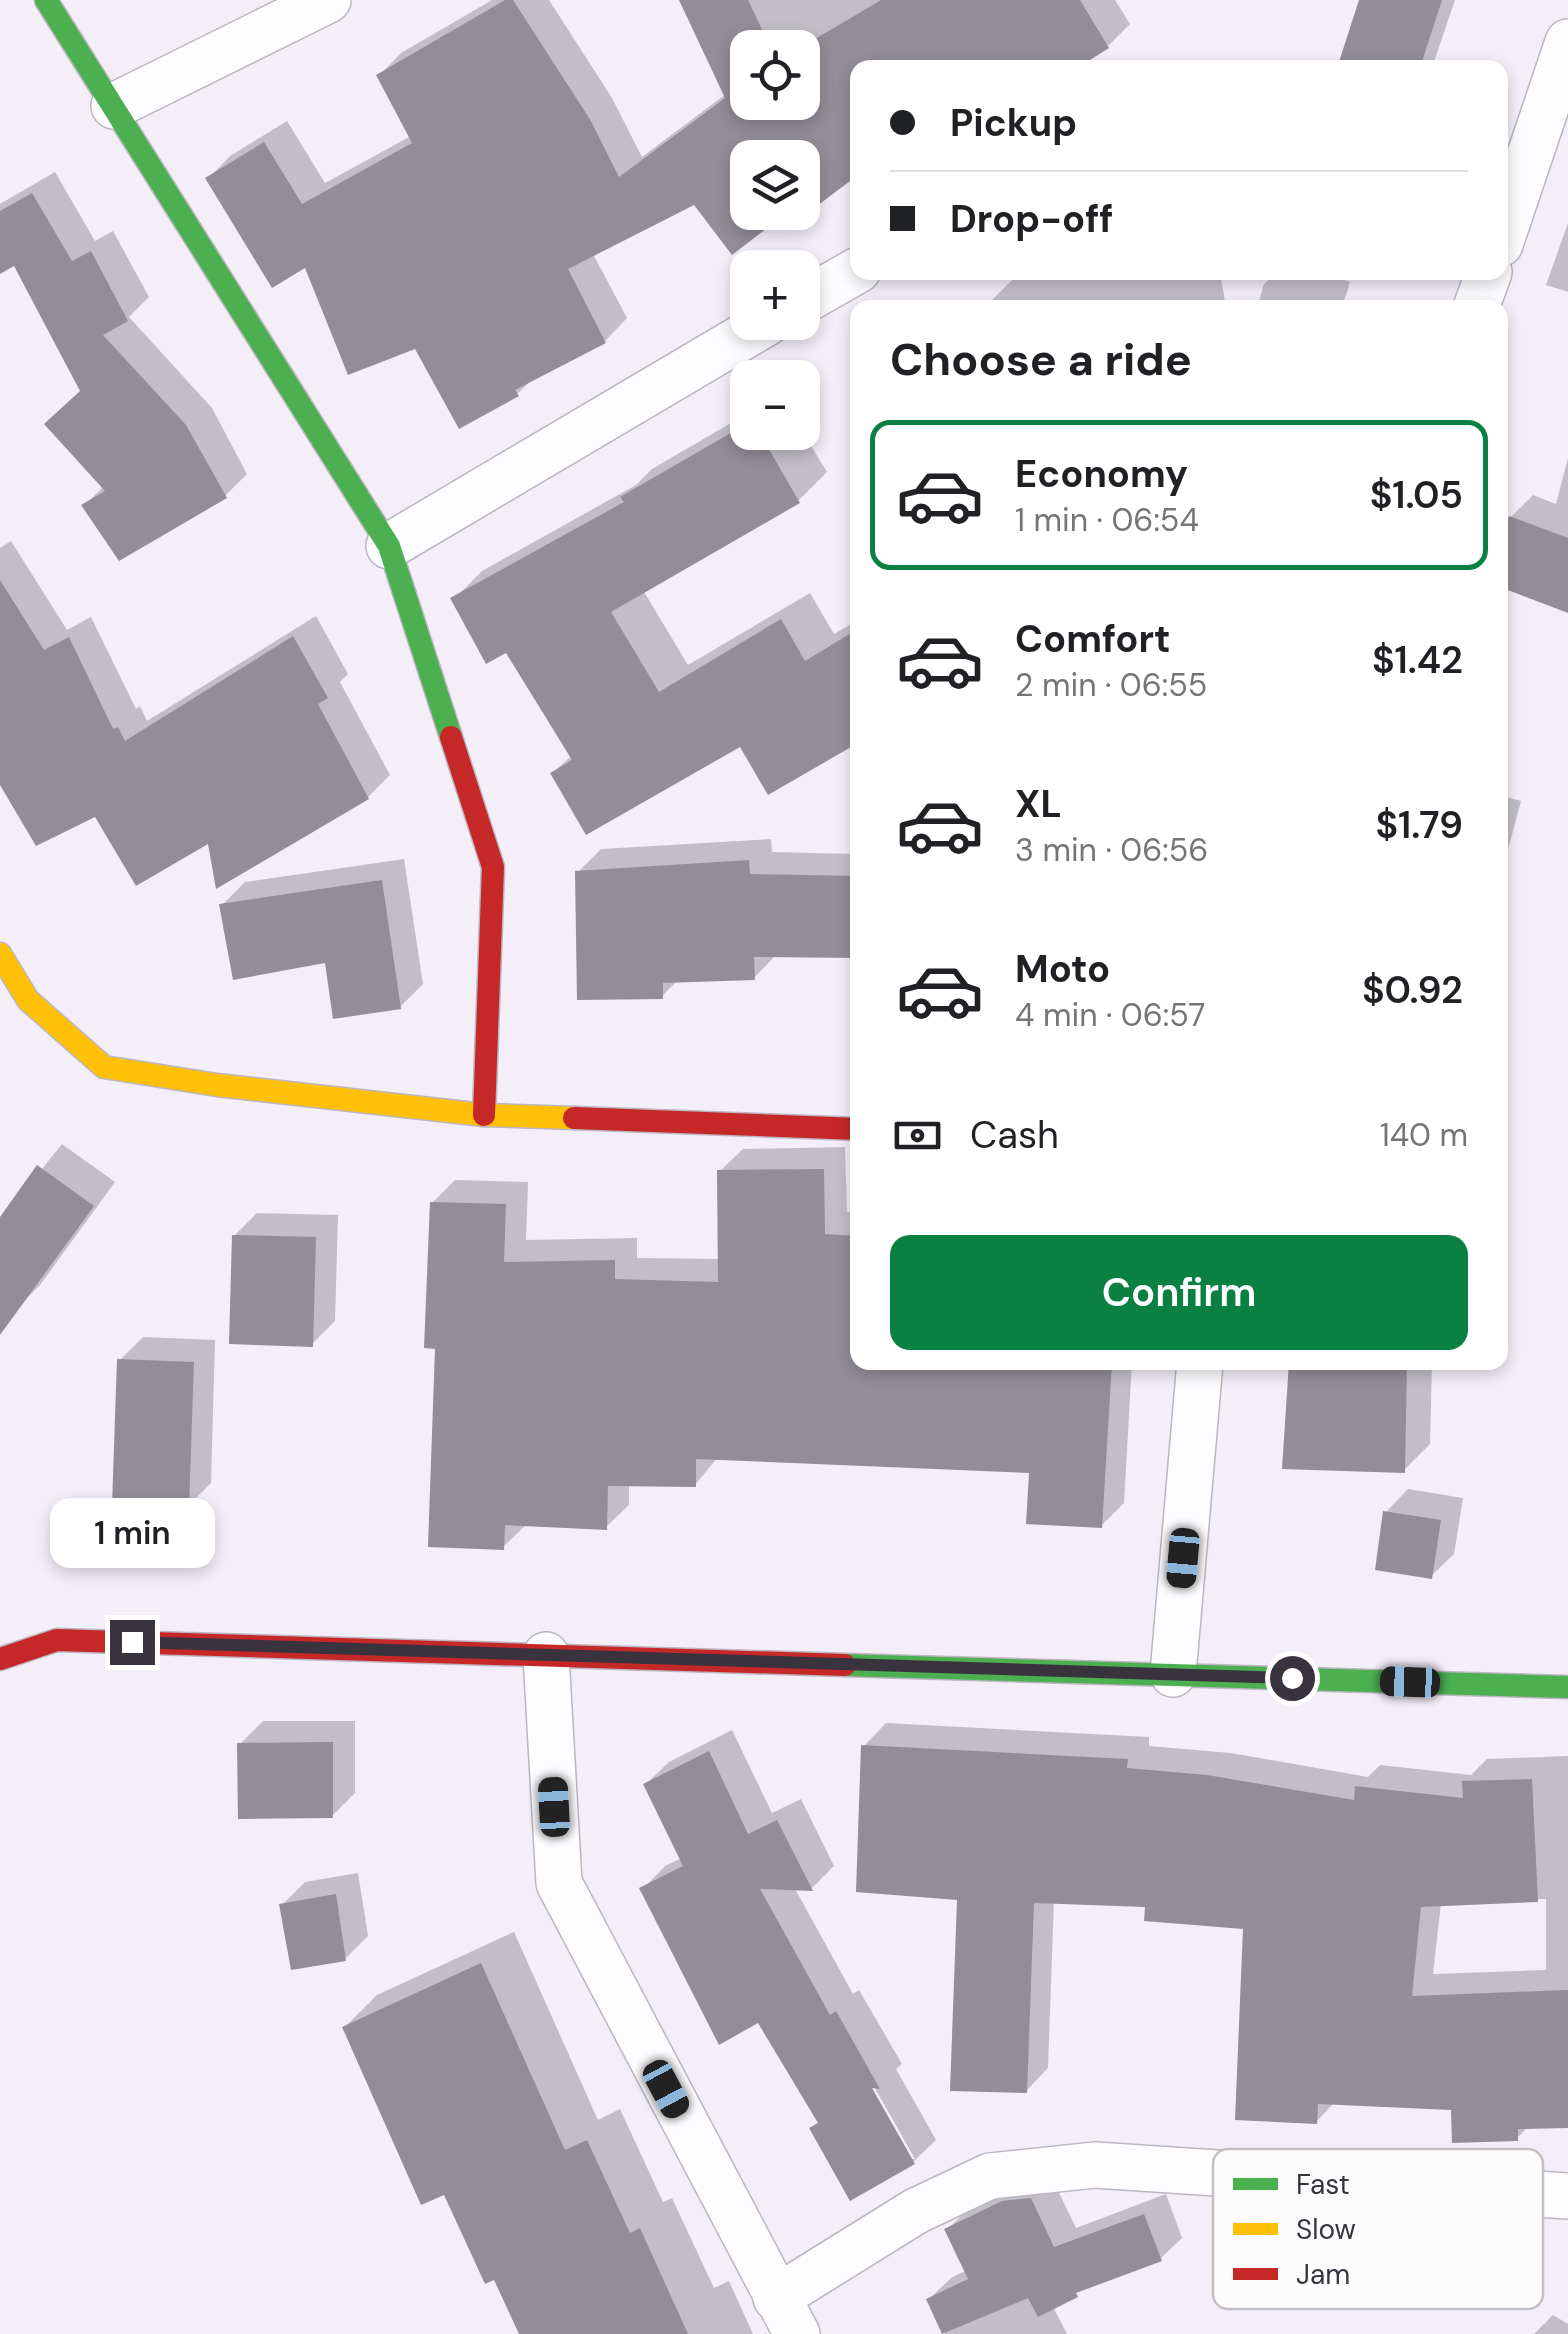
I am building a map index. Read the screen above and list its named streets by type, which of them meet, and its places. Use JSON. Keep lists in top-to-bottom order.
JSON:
{
  "legend": ["Fast", "Slow", "Jam"],
  "page": {
    "map_buttons": ["+", "−"],
    "banner": ["Pickup", "Drop-off"],
    "heading": "Choose a ride",
    "list": [
      {
        "name": "Economy",
        "note": "1 min · 06:54",
        "value": "$1.05"
      },
      {
        "name": "Comfort",
        "note": "2 min · 06:55",
        "value": "$1.42"
      },
      {
        "name": "XL",
        "note": "3 min · 06:56",
        "value": "$1.79"
      },
      {
        "name": "Moto",
        "note": "4 min · 06:57",
        "value": "$0.92"
      }
    ],
    "pay": ["Cash", "140 m"],
    "buttons": "Confirm",
    "bubble": "1 min"
  }
}
